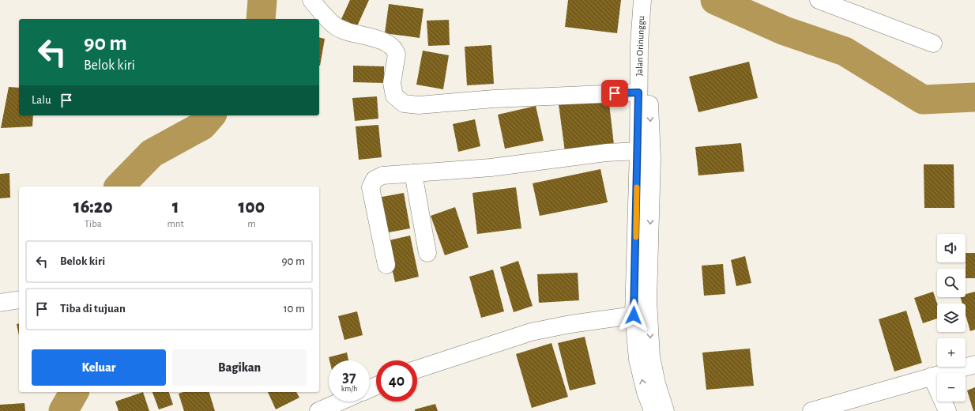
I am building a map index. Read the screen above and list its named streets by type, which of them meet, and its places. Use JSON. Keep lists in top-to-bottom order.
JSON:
{
  "streets": {
    "street": ["Jalan Orinunggu"]
  },
  "page": {
    "turn": ["90 m", "Belok kiri"],
    "then": "Lalu",
    "eta": [
      "16:20",
      "Tiba",
      "1",
      "mnt",
      "100",
      "m"
    ],
    "map_buttons": ["+", "−"],
    "list": [
      {
        "name": "Belok kiri",
        "value": "90 m"
      },
      {
        "name": "Tiba di tujuan",
        "value": "10 m"
      }
    ],
    "buttons": ["Keluar", "Bagikan"],
    "speed": "37 km/h",
    "limit": "40"
  }
}
